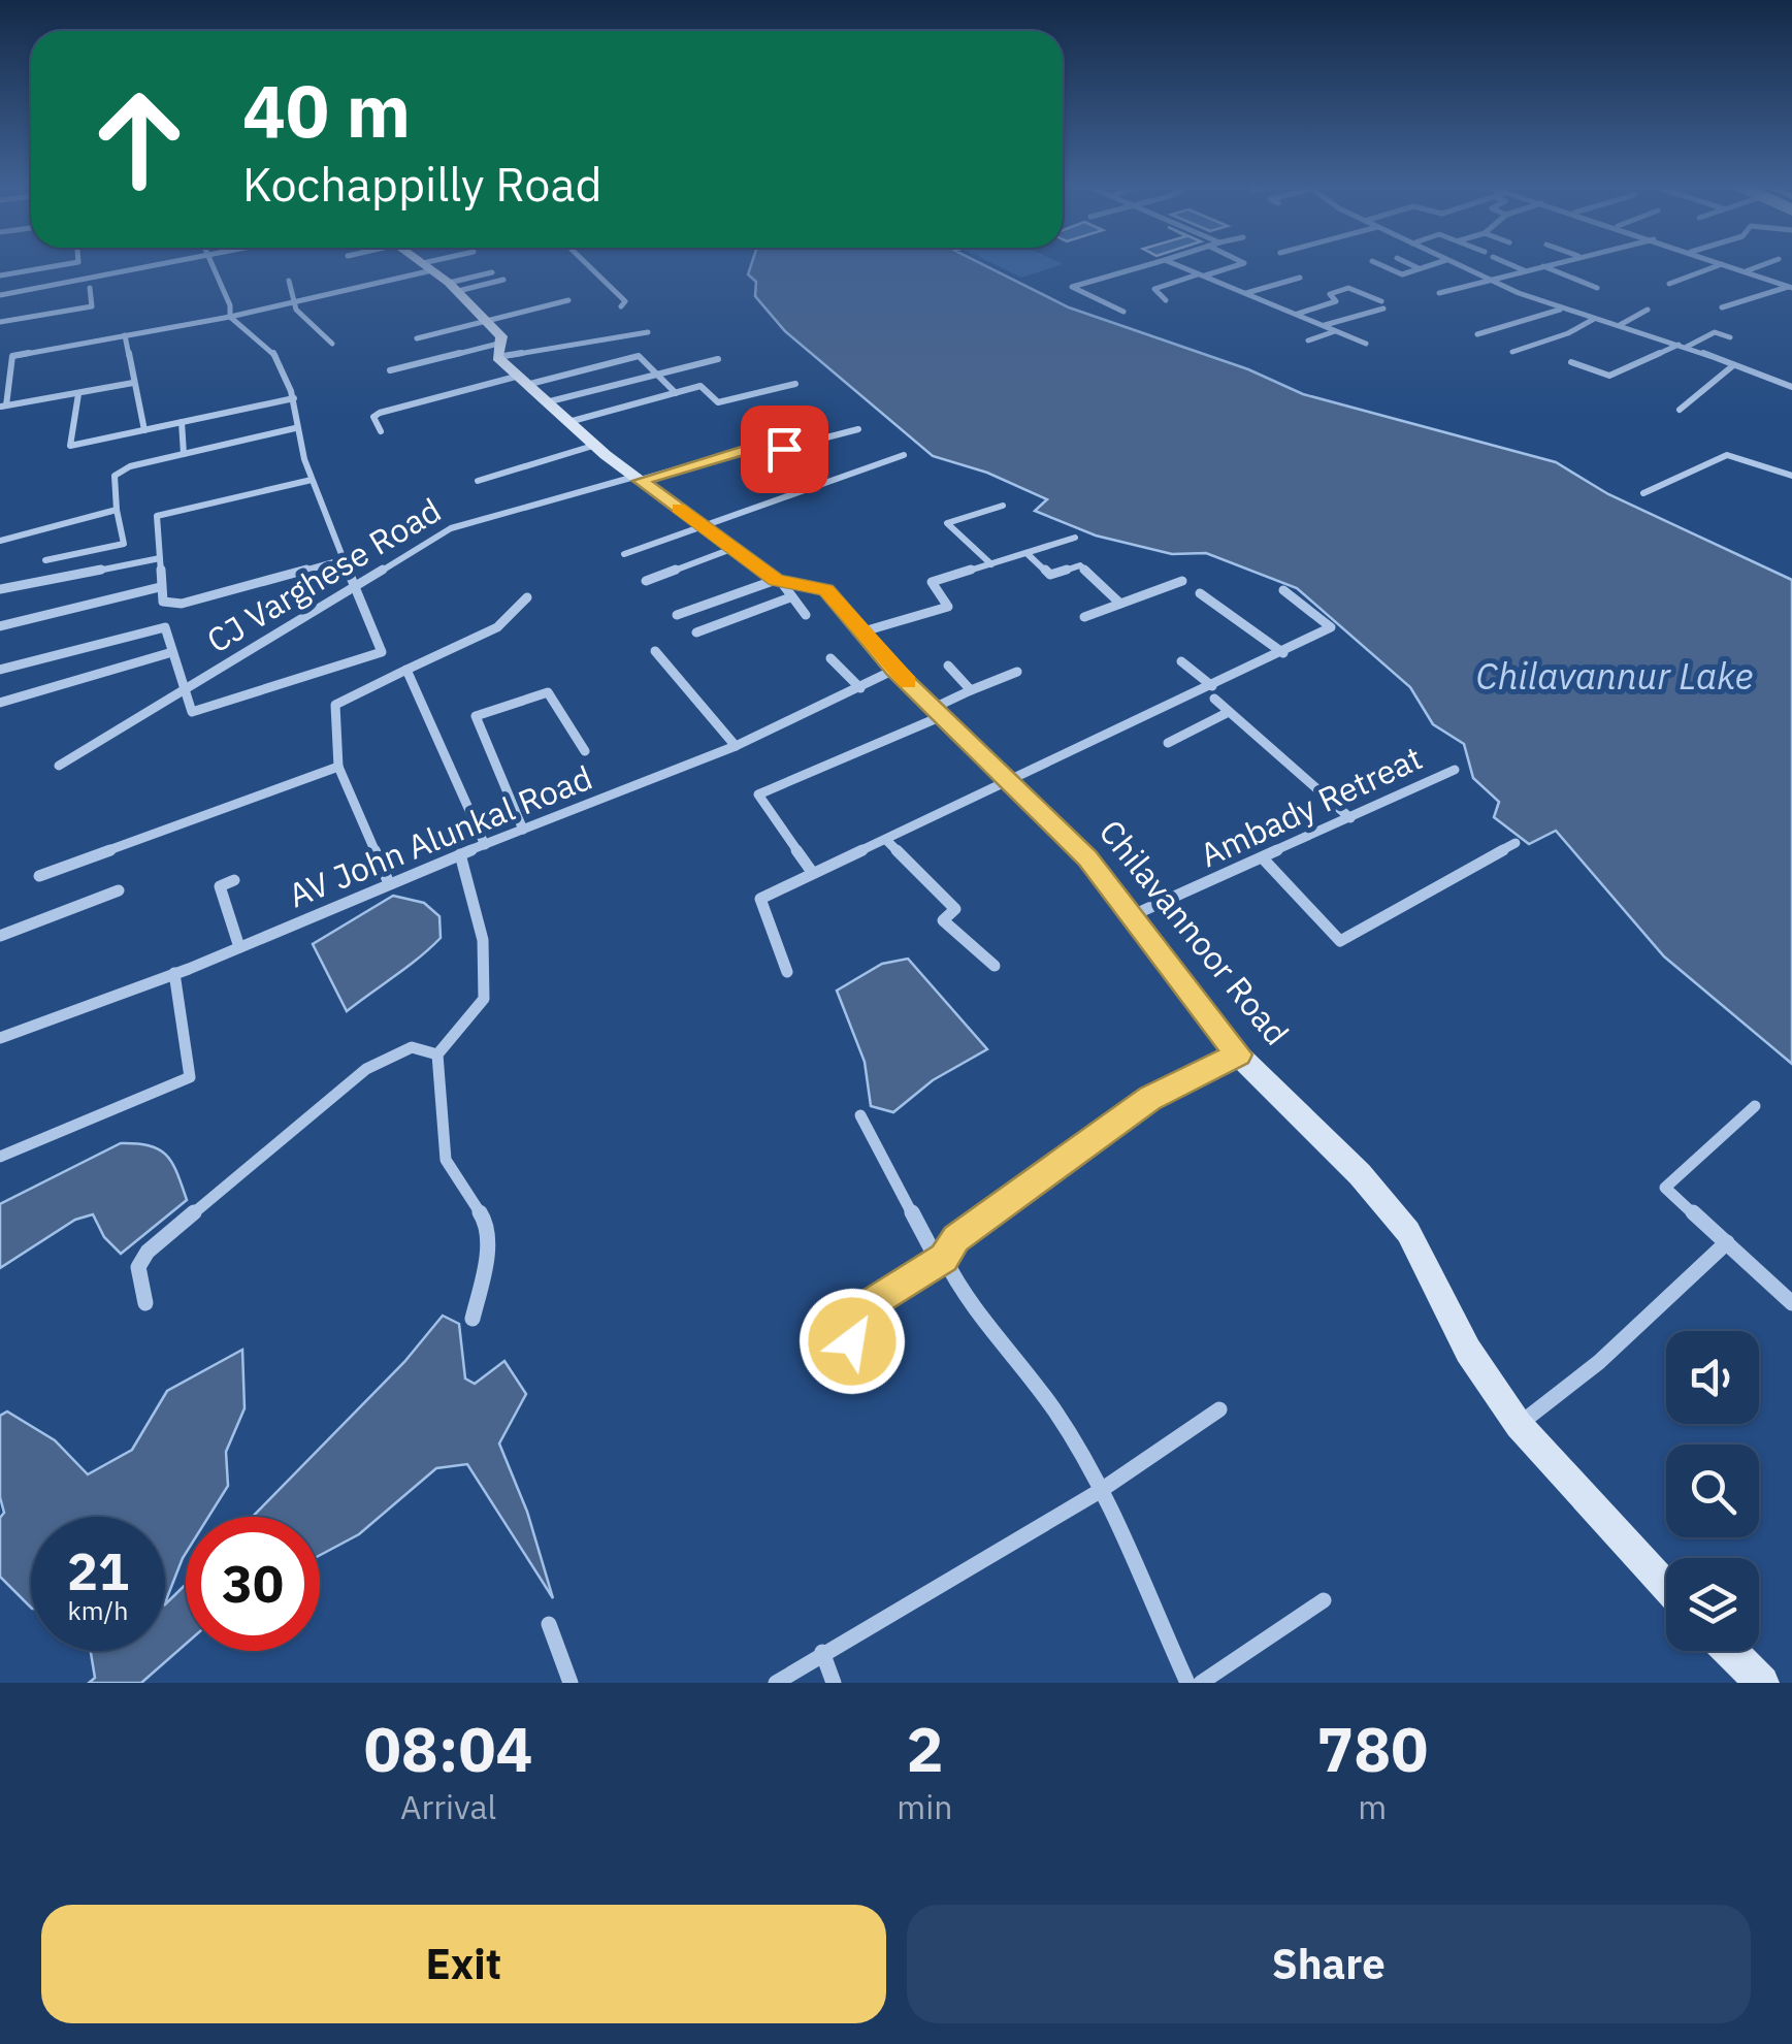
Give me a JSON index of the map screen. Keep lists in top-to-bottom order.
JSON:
{
  "streets": {
    "street": [
      "CJ Varghese Road",
      "Ambady Retreat",
      "AV John Alunkal Road",
      "Chilavannoor Road"
    ]
  },
  "crossings": [
    ["CJ Varghese Road", "Chilavannoor Road"],
    ["Ambady Retreat", "Chilavannoor Road"],
    ["AV John Alunkal Road", "Chilavannoor Road"]
  ],
  "water": ["Chilavannur Lake"],
  "page": {
    "turn": ["40 m", "Kochappilly Road"],
    "speed": "21 km/h",
    "limit": "30",
    "eta": [
      "08:04",
      "Arrival",
      "2",
      "min",
      "780",
      "m"
    ],
    "buttons": ["Exit", "Share"]
  }
}
